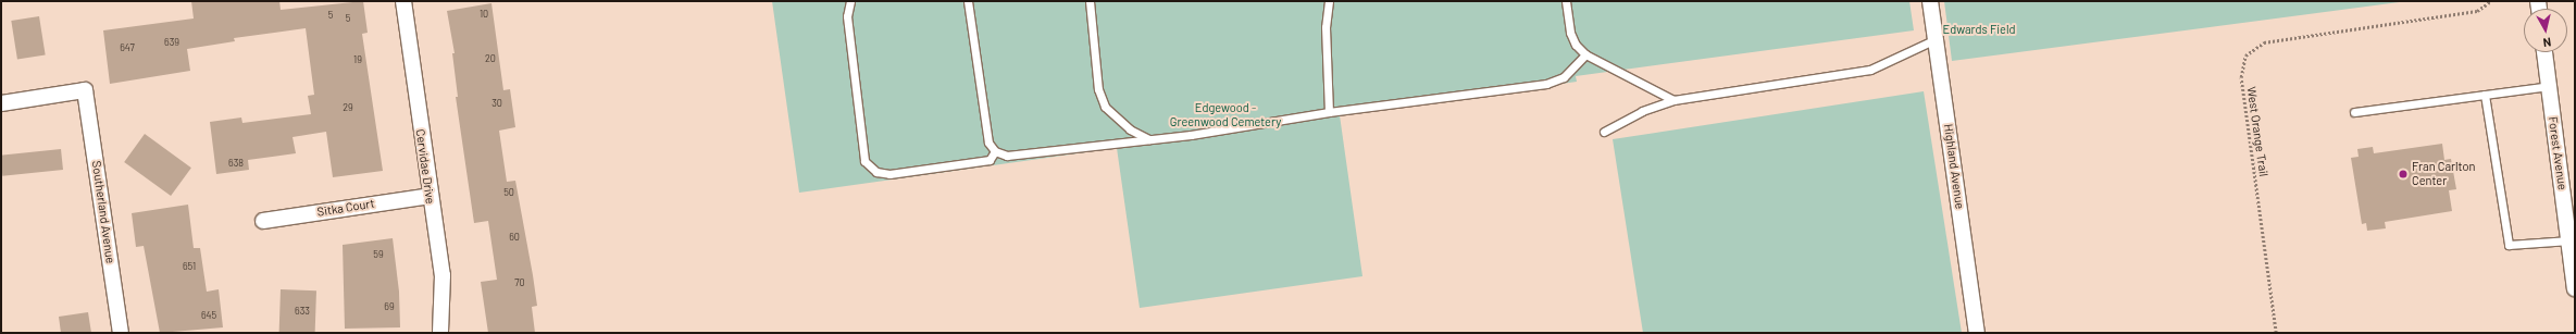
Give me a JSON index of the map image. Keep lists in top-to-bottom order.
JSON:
{
  "streets": {
    "street": [
      "Forest Avenue",
      "Cervidae Drive",
      "Highland Avenue",
      "Sitka Court",
      "Southerland Avenue"
    ],
    "path": ["West Orange Trail"]
  },
  "crossings": [
    ["Cervidae Drive", "Sitka Court"]
  ],
  "parks": ["Edwards Field", "Edgewood - Greenwood Cemetery"],
  "places": ["Fran Carlton Center"],
  "house_numbers": [
    "10",
    "5",
    "5",
    "639",
    "647",
    "20",
    "19",
    "30",
    "29",
    "638",
    "50",
    "60",
    "59",
    "651",
    "70",
    "69",
    "633",
    "645"
  ],
  "north": "bottom"
}
